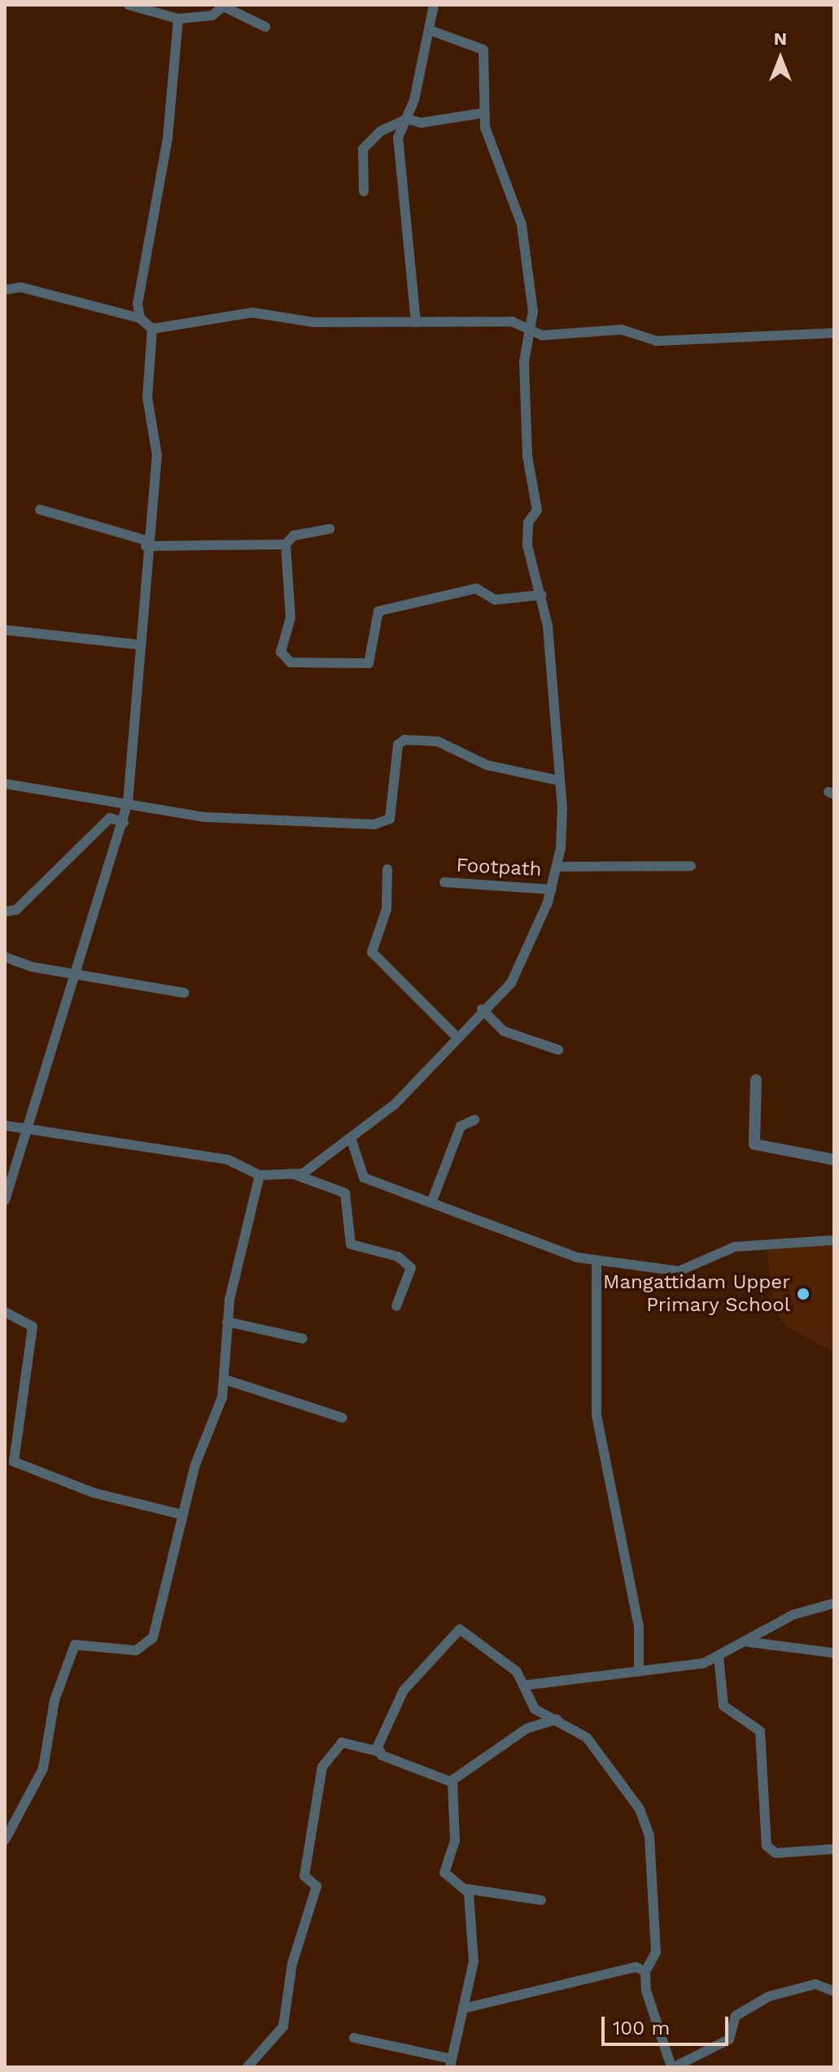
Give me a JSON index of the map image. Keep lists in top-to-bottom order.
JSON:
{
  "streets": {
    "street": ["Footpath"]
  },
  "places": ["Mangattidam Upper Primary School"],
  "scale_bar": "100 m",
  "north": "top"
}
